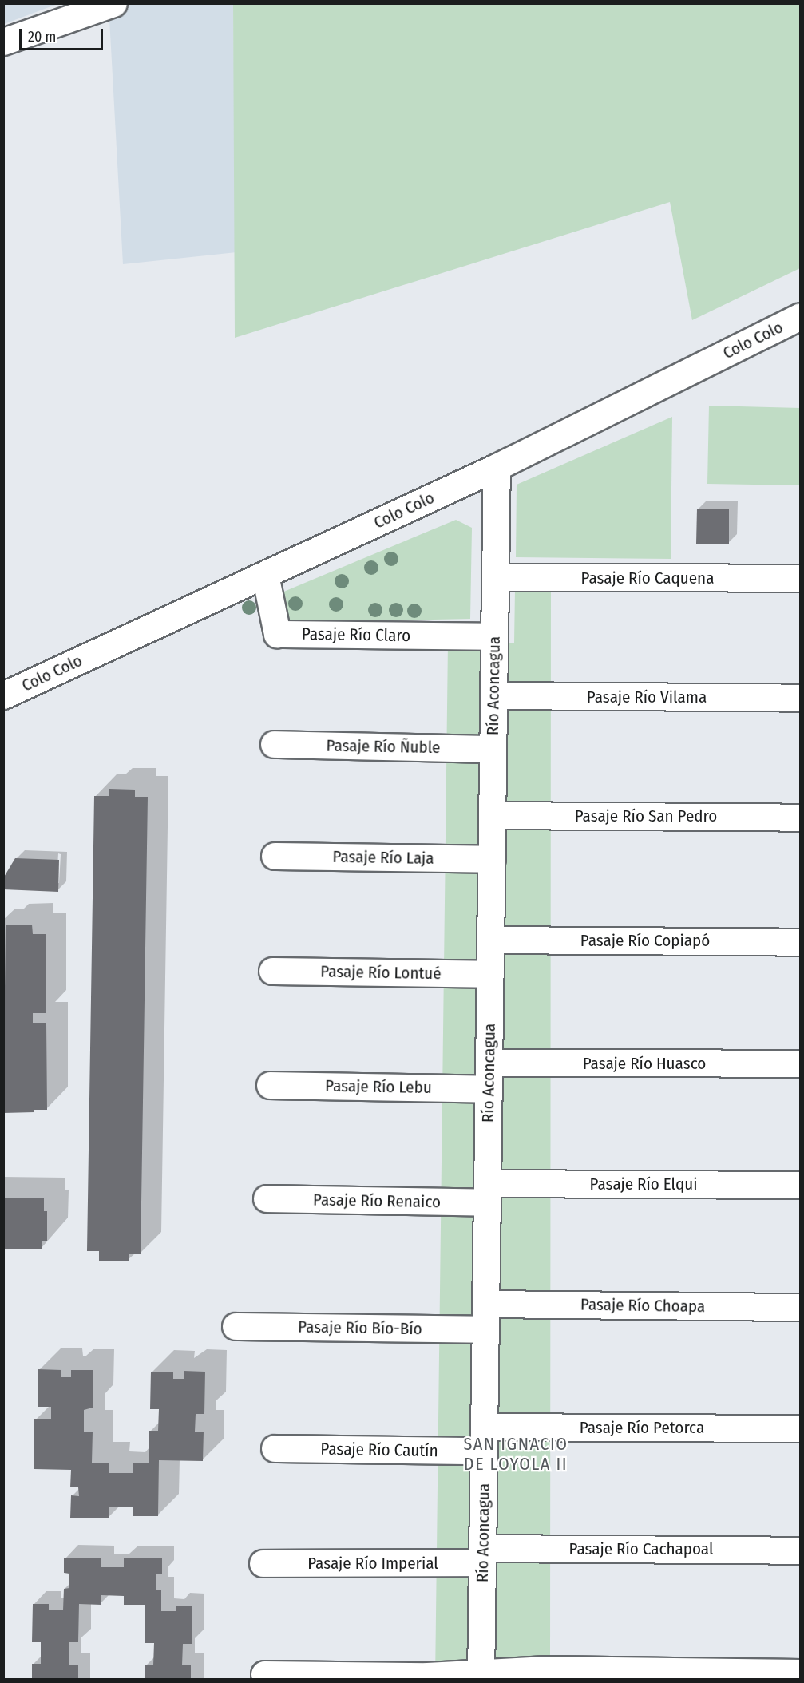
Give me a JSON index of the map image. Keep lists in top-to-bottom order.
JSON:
{
  "streets": {
    "street": [
      "Colo Colo",
      "Pasaje Río Caquena",
      "Pasaje Río Claro",
      "Río Aconcagua",
      "Pasaje Río Vilama",
      "Pasaje Río Ñuble",
      "Pasaje Río San Pedro",
      "Pasaje Río Laja",
      "Pasaje Río Copiapó",
      "Pasaje Río Lontué",
      "Pasaje Río Huasco",
      "Pasaje Río Lebu",
      "Pasaje Río Elqui",
      "Pasaje Río Renaico",
      "Pasaje Río Choapa",
      "Pasaje Río Bío-Bío",
      "Pasaje Río Petorca",
      "Pasaje Río Cautín",
      "Pasaje Río Cachapoal",
      "Pasaje Río Imperial"
    ]
  },
  "crossings": [
    ["Colo Colo", "Pasaje Río Claro"],
    ["Colo Colo", "Río Aconcagua"],
    ["Pasaje Río Caquena", "Río Aconcagua"],
    ["Pasaje Río Claro", "Río Aconcagua"],
    ["Río Aconcagua", "Pasaje Río Vilama"],
    ["Río Aconcagua", "Pasaje Río Ñuble"],
    ["Río Aconcagua", "Pasaje Río San Pedro"],
    ["Río Aconcagua", "Pasaje Río Laja"],
    ["Río Aconcagua", "Pasaje Río Copiapó"],
    ["Río Aconcagua", "Pasaje Río Lontué"],
    ["Río Aconcagua", "Pasaje Río Huasco"],
    ["Río Aconcagua", "Pasaje Río Lebu"],
    ["Río Aconcagua", "Pasaje Río Elqui"],
    ["Río Aconcagua", "Pasaje Río Renaico"],
    ["Río Aconcagua", "Pasaje Río Choapa"],
    ["Río Aconcagua", "Pasaje Río Bío-Bío"],
    ["Río Aconcagua", "Pasaje Río Petorca"],
    ["Río Aconcagua", "Pasaje Río Cautín"],
    ["Río Aconcagua", "Pasaje Río Cachapoal"],
    ["Río Aconcagua", "Pasaje Río Imperial"],
    ["Pasaje Río Elqui", "Pasaje Río Renaico"],
    ["Pasaje Río Petorca", "Pasaje Río Cautín"],
    ["Pasaje Río Cachapoal", "Pasaje Río Imperial"]
  ],
  "districts": ["SAN IGNACIO DE LOYOLA II"],
  "scale_bar": "20 m"
}
